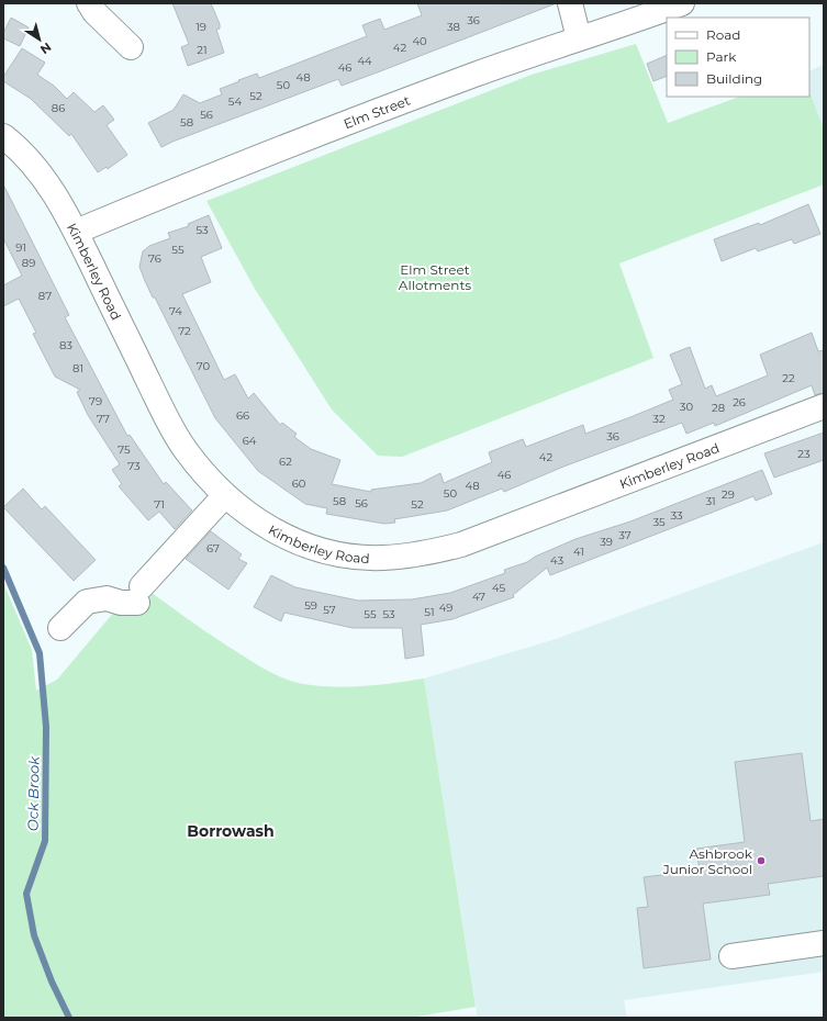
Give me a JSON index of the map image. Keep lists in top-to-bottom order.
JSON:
{
  "streets": {
    "street": ["Elm Street", "Kimberley Road"]
  },
  "crossings": [
    ["Elm Street", "Kimberley Road"]
  ],
  "districts": ["Borrowash"],
  "water": ["Ock Brook"],
  "parks": ["Elm Street Allotments"],
  "places": ["Ashbrook Junior School"],
  "house_numbers": [
    "36",
    "19",
    "38",
    "40",
    "42",
    "21",
    "44",
    "46",
    "48",
    "50",
    "52",
    "54",
    "86",
    "56",
    "58",
    "53",
    "91",
    "55",
    "76",
    "89",
    "87",
    "74",
    "72",
    "83",
    "70",
    "81",
    "22",
    "79",
    "26",
    "30",
    "28",
    "66",
    "77",
    "32",
    "36",
    "64",
    "75",
    "23",
    "42",
    "62",
    "73",
    "46",
    "60",
    "48",
    "50",
    "29",
    "58",
    "31",
    "56",
    "71",
    "52",
    "33",
    "35",
    "37",
    "39",
    "67",
    "41",
    "43",
    "45",
    "47",
    "59",
    "49",
    "57",
    "51",
    "55",
    "53"
  ],
  "legend": ["Road", "Park", "Building"],
  "north": "bottom right"
}
